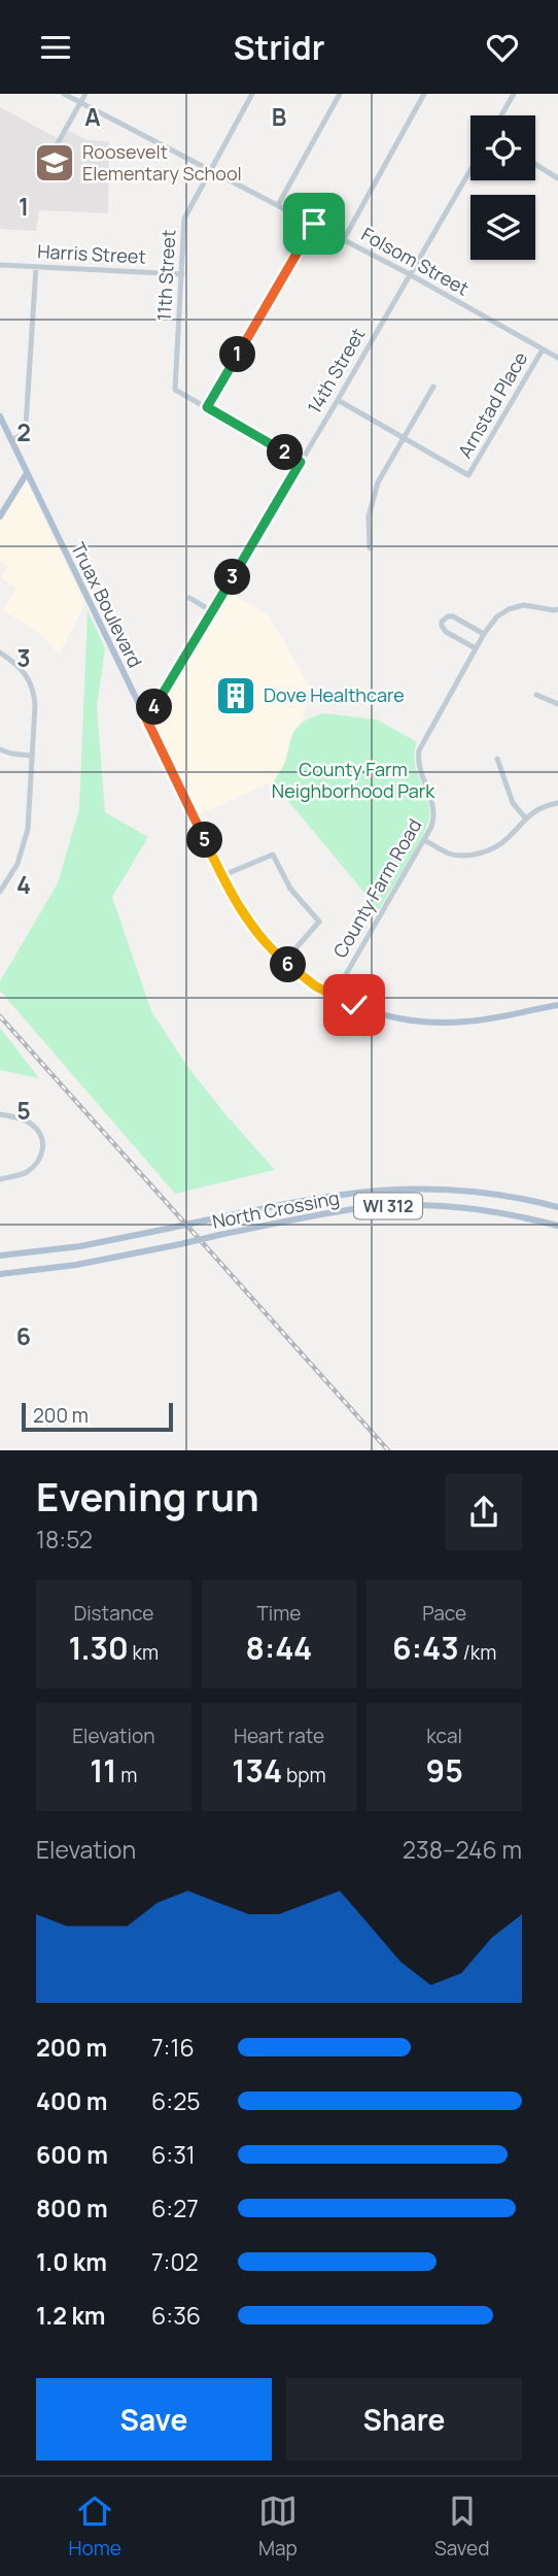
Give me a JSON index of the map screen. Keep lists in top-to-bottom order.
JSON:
{
  "streets": {
    "main road": ["Truax Boulevard", "WI 312", "North Crossing"],
    "street": [
      "Harris Street",
      "Folsom Street",
      "11th Street",
      "14th Street",
      "Arnstad Place",
      "County Farm Road"
    ]
  },
  "crossings": [
    ["Harris Street", "11th Street"],
    ["Folsom Street", "11th Street"],
    ["Folsom Street", "14th Street"],
    ["Folsom Street", "Arnstad Place"],
    ["14th Street", "Truax Boulevard"],
    ["Truax Boulevard", "County Farm Road"]
  ],
  "parks": ["County Farm Neighborhood Park"],
  "places": {
    "school or university": ["Roosevelt Elementary School"],
    "building": ["Dove Healthcare"]
  },
  "scale_bar": "200 m",
  "page": {
    "header": "Stridr",
    "pins": [
      "1",
      "2",
      "3",
      "4",
      "5",
      "6"
    ],
    "scale": "200 m",
    "heading": ["Evening run", "18:52"],
    "stats": [
      ["Distance", "1.30 km"],
      ["Time", "8:44"],
      ["Pace", "6:43 /km"],
      ["Elevation", "11 m"],
      ["Heart rate", "134 bpm"],
      ["kcal", "95"]
    ],
    "chart": ["Elevation", "238–246 m"],
    "list": [
      {
        "name": "200 m",
        "note": "7:16"
      },
      {
        "name": "400 m",
        "note": "6:25"
      },
      {
        "name": "600 m",
        "note": "6:31"
      },
      {
        "name": "800 m",
        "note": "6:27"
      },
      {
        "name": "1.0 km",
        "note": "7:02"
      },
      {
        "name": "1.2 km",
        "note": "6:36"
      }
    ],
    "buttons": ["Save", "Share"],
    "tabs": ["Home", "Map", "Saved"]
  },
  "grid": {
    "columns": ["A", "B"],
    "rows": [
      "1",
      "2",
      "3",
      "4",
      "5",
      "6"
    ]
  }
}
